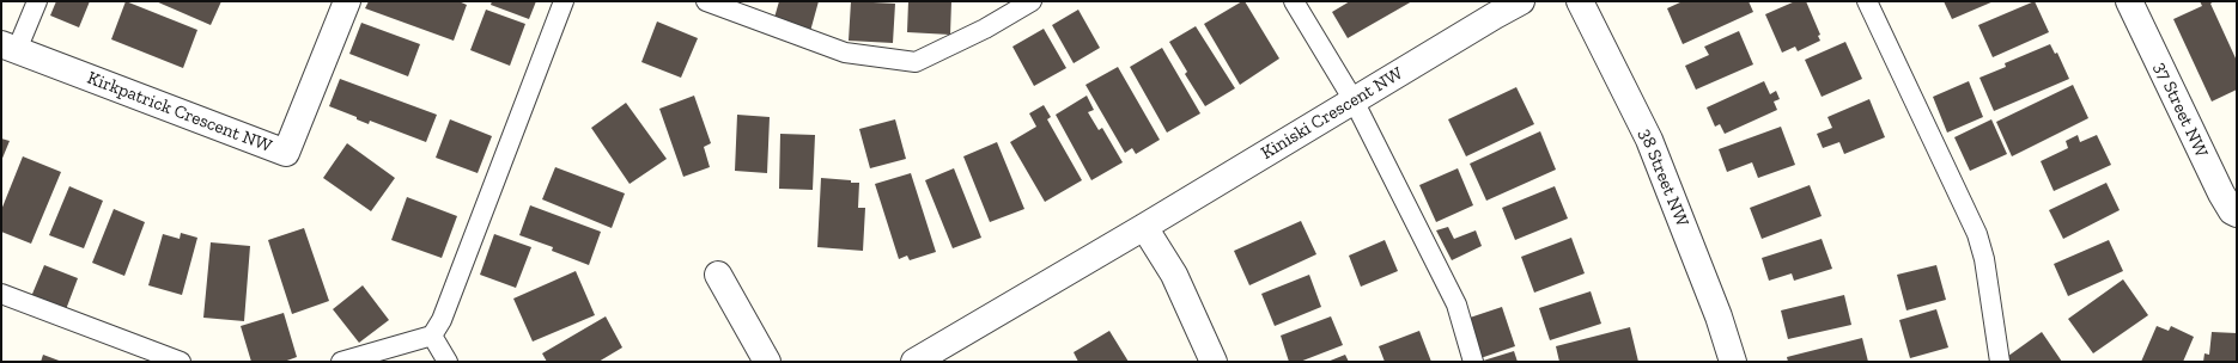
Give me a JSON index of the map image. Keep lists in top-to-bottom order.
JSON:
{
  "streets": {
    "street": [
      "37 Street NW",
      "Kirkpatrick Crescent NW",
      "Kiniski Crescent NW",
      "38 Street NW"
    ]
  }
}
